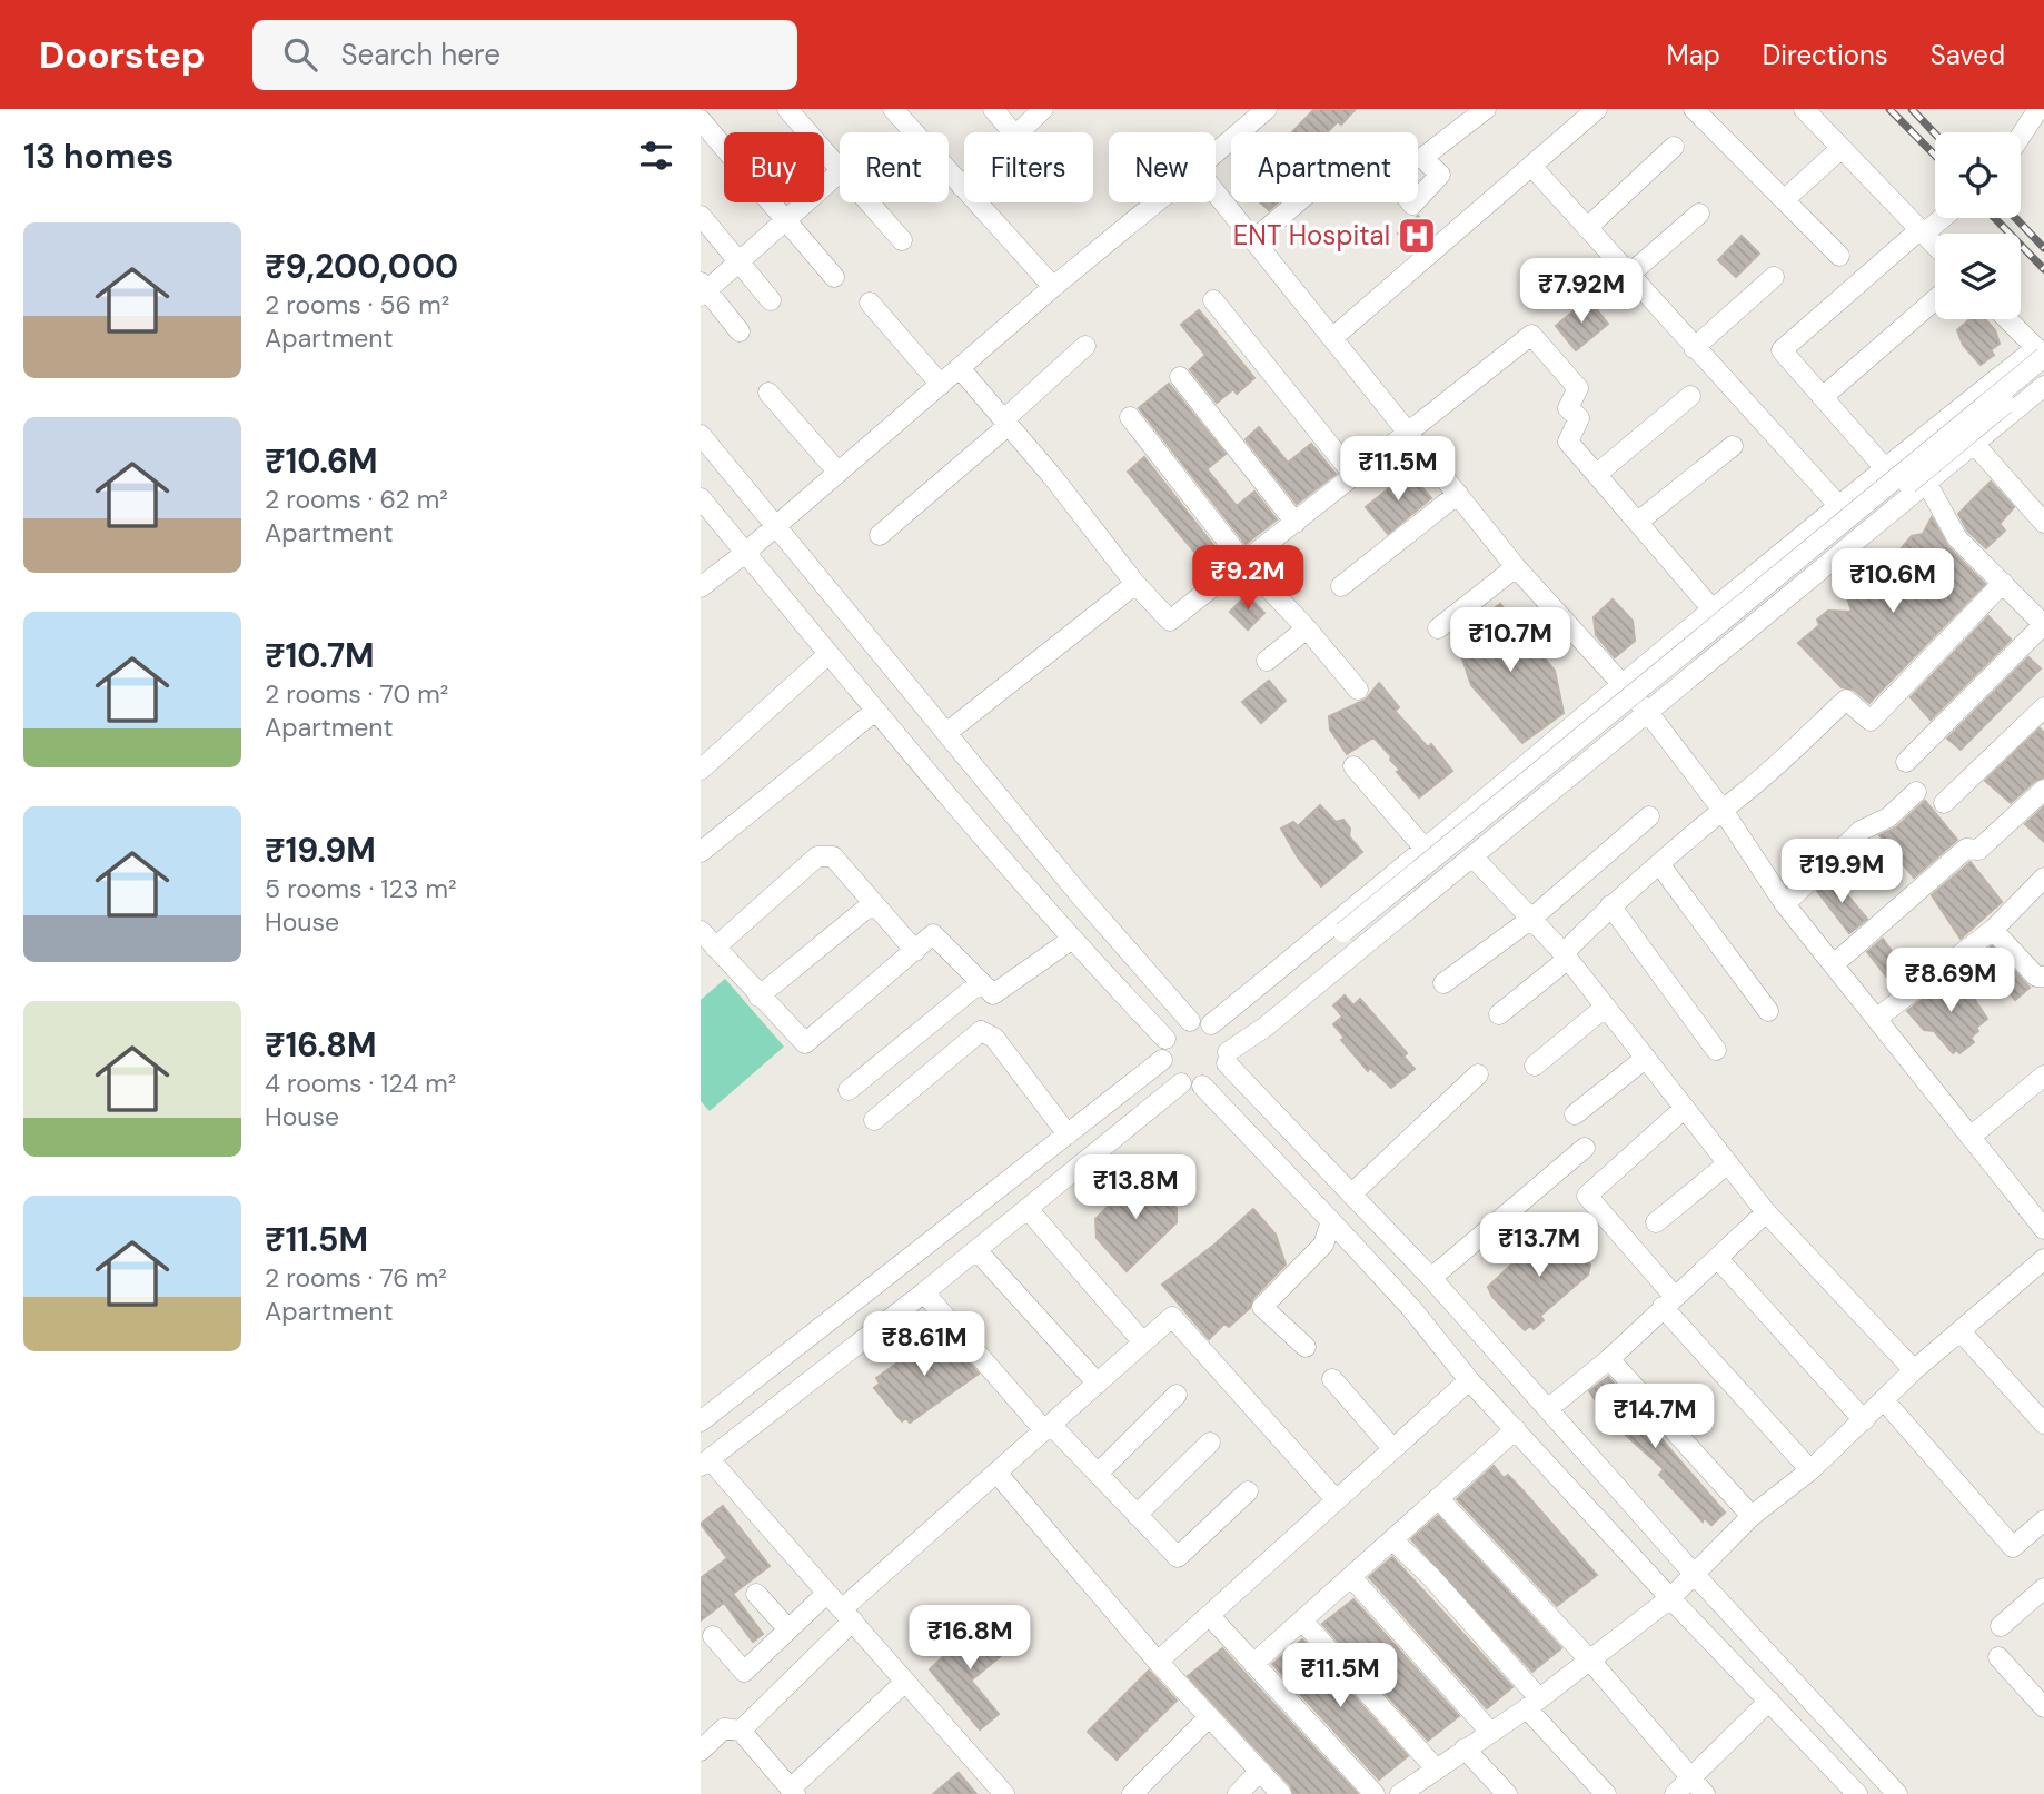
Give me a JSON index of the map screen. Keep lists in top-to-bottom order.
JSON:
{
  "places": {
    "hospital": ["ENT Hospital"]
  },
  "page": {
    "header": "Doorstep",
    "search": "Search here",
    "nav": ["Map", "Directions", "Saved"],
    "heading": "13 homes",
    "chip": [
      "Buy",
      "Rent",
      "Filters",
      "New",
      "Apartment"
    ],
    "list": [
      {
        "name": "₹9,200,000",
        "note": "2 rooms · 56 m² · Apartment"
      },
      {
        "name": "₹10.6M",
        "note": "2 rooms · 62 m² · Apartment"
      },
      {
        "name": "₹10.7M",
        "note": "2 rooms · 70 m² · Apartment"
      },
      {
        "name": "₹19.9M",
        "note": "5 rooms · 123 m² · House"
      },
      {
        "name": "₹16.8M",
        "note": "4 rooms · 124 m² · House"
      },
      {
        "name": "₹11.5M",
        "note": "2 rooms · 76 m² · Apartment"
      }
    ],
    "price": [
      "₹7.92M",
      "₹11.5M",
      "₹9.2M",
      "₹10.6M",
      "₹10.7M",
      "₹19.9M",
      "₹8.69M",
      "₹13.8M",
      "₹13.7M",
      "₹8.61M",
      "₹14.7M",
      "₹16.8M",
      "₹11.5M"
    ]
  }
}
